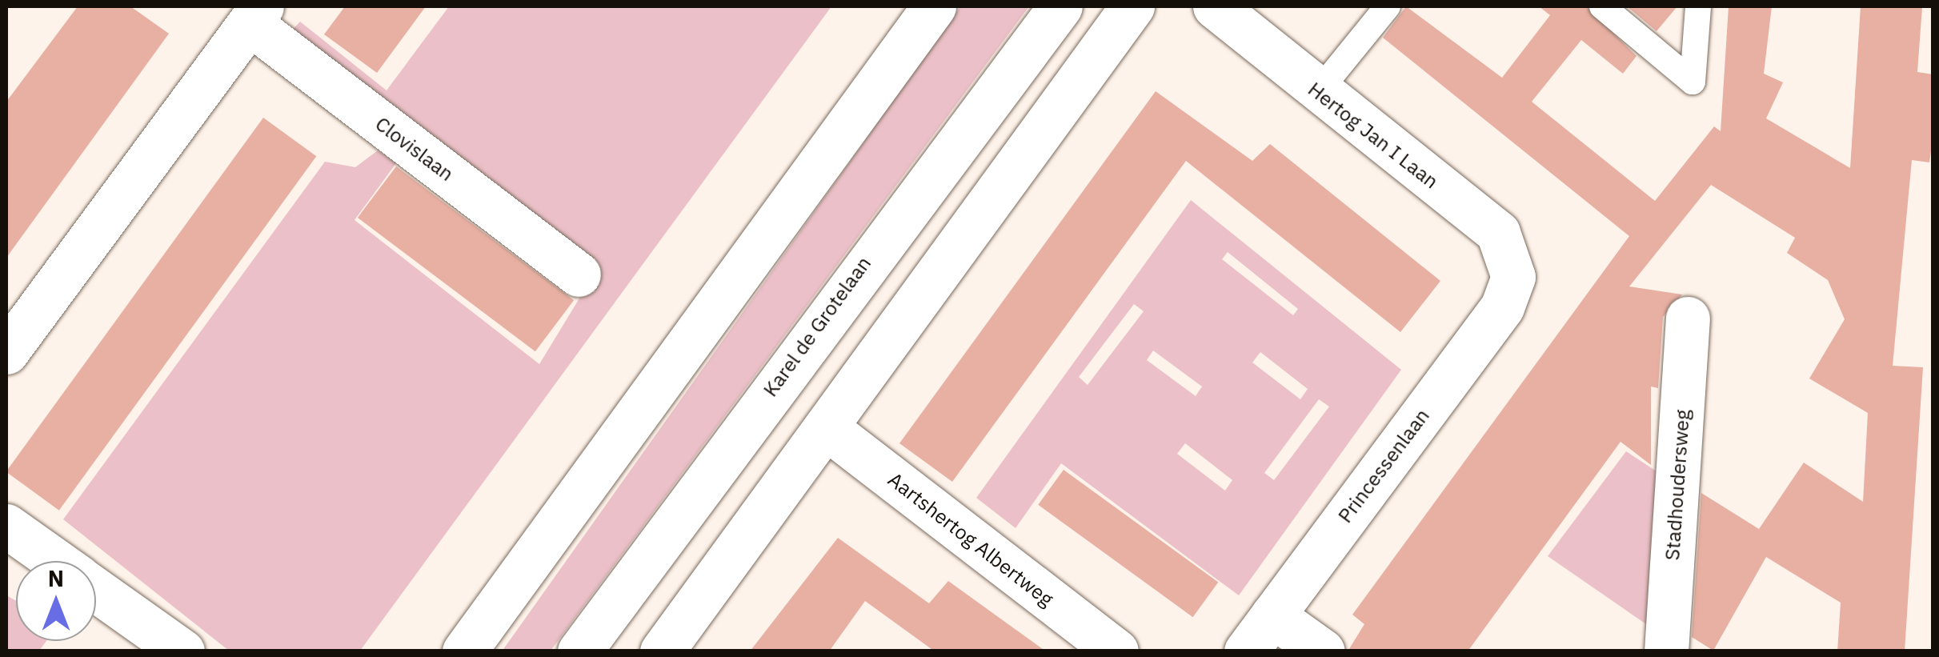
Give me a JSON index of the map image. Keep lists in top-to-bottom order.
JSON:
{
  "streets": {
    "street": [
      "Hertog Jan I Laan",
      "Clovislaan",
      "Karel de Grotelaan",
      "Princessenlaan",
      "Stadhoudersweg",
      "Aartshertog Albertweg"
    ]
  },
  "crossings": [
    ["Hertog Jan I Laan", "Princessenlaan"]
  ],
  "north": "top"
}
